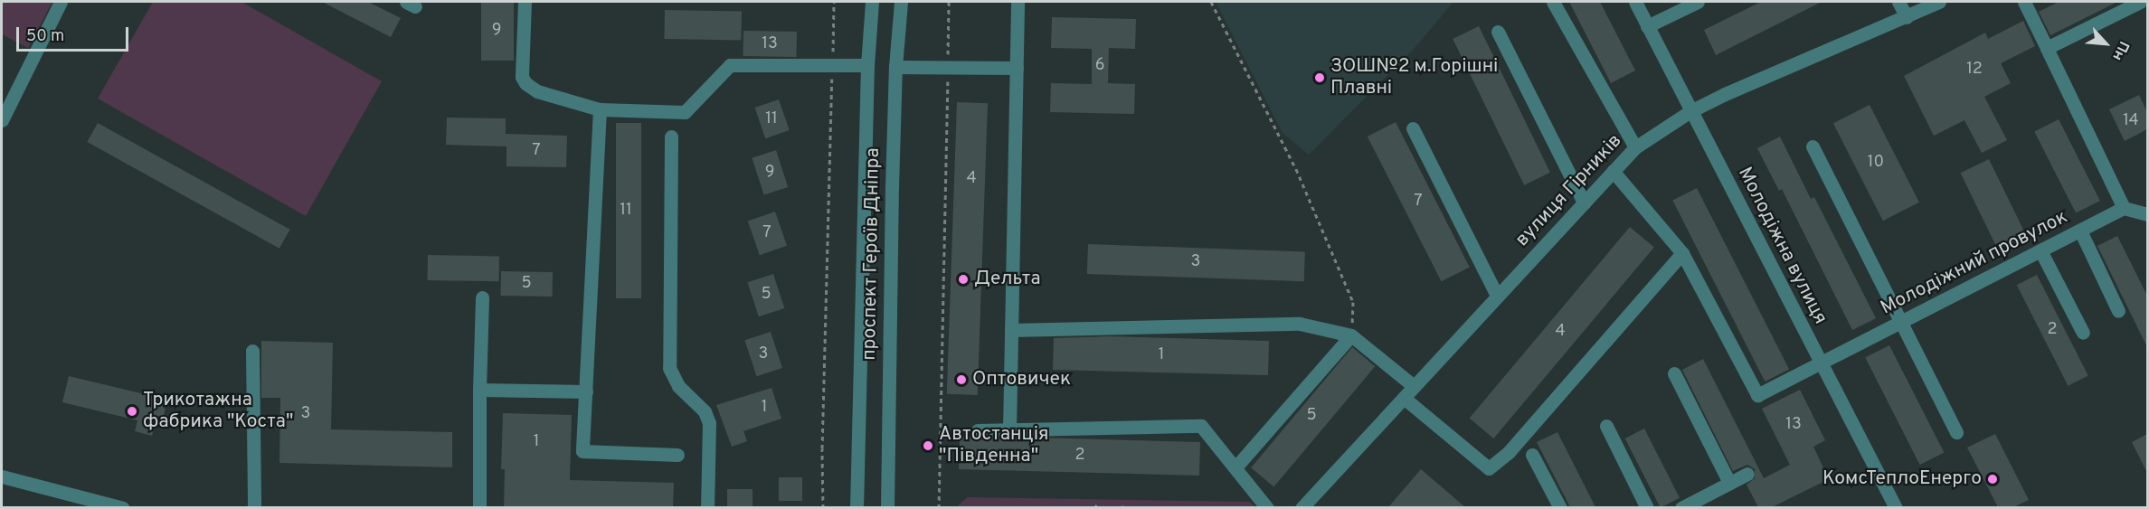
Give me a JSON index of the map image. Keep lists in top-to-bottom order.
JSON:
{
  "streets": {
    "street": [
      "вулиця Гірників",
      "Молодіжна вулиця",
      "проспект Героїв Дніпра",
      "Молодіжний провулок"
    ]
  },
  "crossings": [
    ["вулиця Гірників", "Молодіжна вулиця"],
    ["Молодіжна вулиця", "Молодіжний провулок"]
  ],
  "places": [
    "ЗОШ№2 м.Горішні Плавні",
    "Дельта",
    "Оптовичек",
    "Трикотажна фабрика \"Коста\"",
    "Автостанція \"Південна\"",
    "КомсТеплоЕнерго"
  ],
  "house_numbers": [
    "9",
    "13",
    "6",
    "12",
    "11",
    "14",
    "7",
    "10",
    "9",
    "4",
    "7",
    "11",
    "7",
    "3",
    "5",
    "5",
    "2",
    "4",
    "3",
    "1",
    "1",
    "3",
    "5",
    "13",
    "1",
    "2"
  ],
  "scale_bar": "50 m",
  "north": "bottom right"
}
